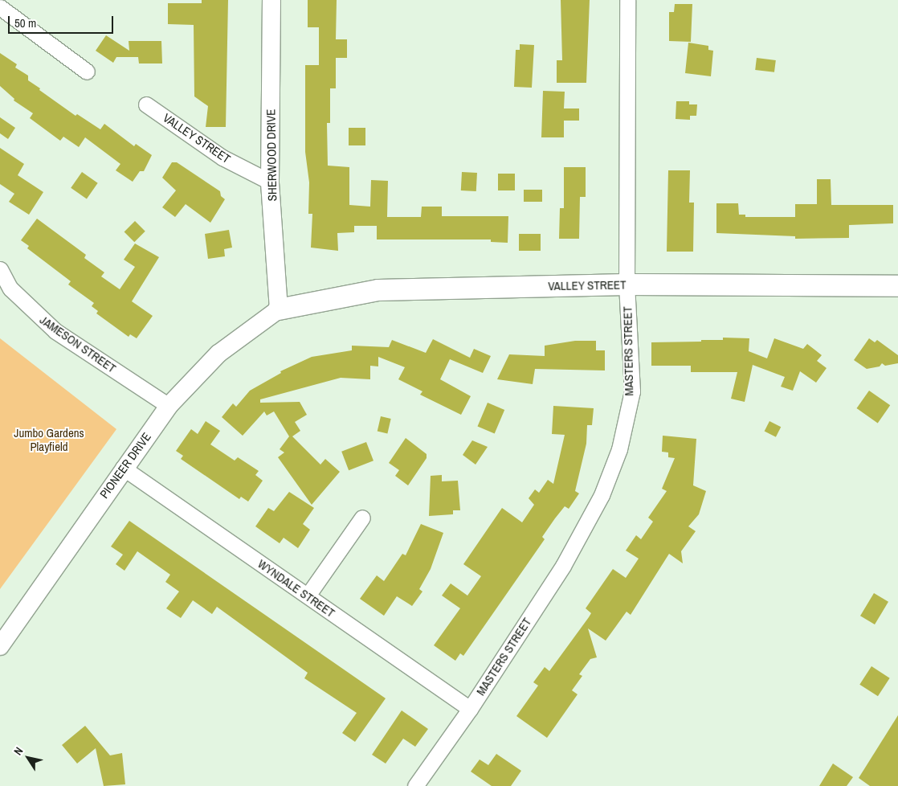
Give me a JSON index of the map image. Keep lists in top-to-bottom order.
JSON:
{
  "streets": {
    "main road": ["VALLEY STREET"],
    "street": [
      "SHERWOOD DRIVE",
      "JAMESON STREET",
      "MASTERS STREET",
      "PIONEER DRIVE",
      "WYNDALE STREET"
    ]
  },
  "crossings": [
    ["VALLEY STREET", "SHERWOOD DRIVE"],
    ["VALLEY STREET", "MASTERS STREET"],
    ["VALLEY STREET", "PIONEER DRIVE"],
    ["SHERWOOD DRIVE", "PIONEER DRIVE"],
    ["JAMESON STREET", "PIONEER DRIVE"],
    ["MASTERS STREET", "WYNDALE STREET"],
    ["PIONEER DRIVE", "WYNDALE STREET"]
  ],
  "parks": ["Jumbo Gardens Playfield"],
  "scale_bar": "50 m",
  "north": "top left"
}
